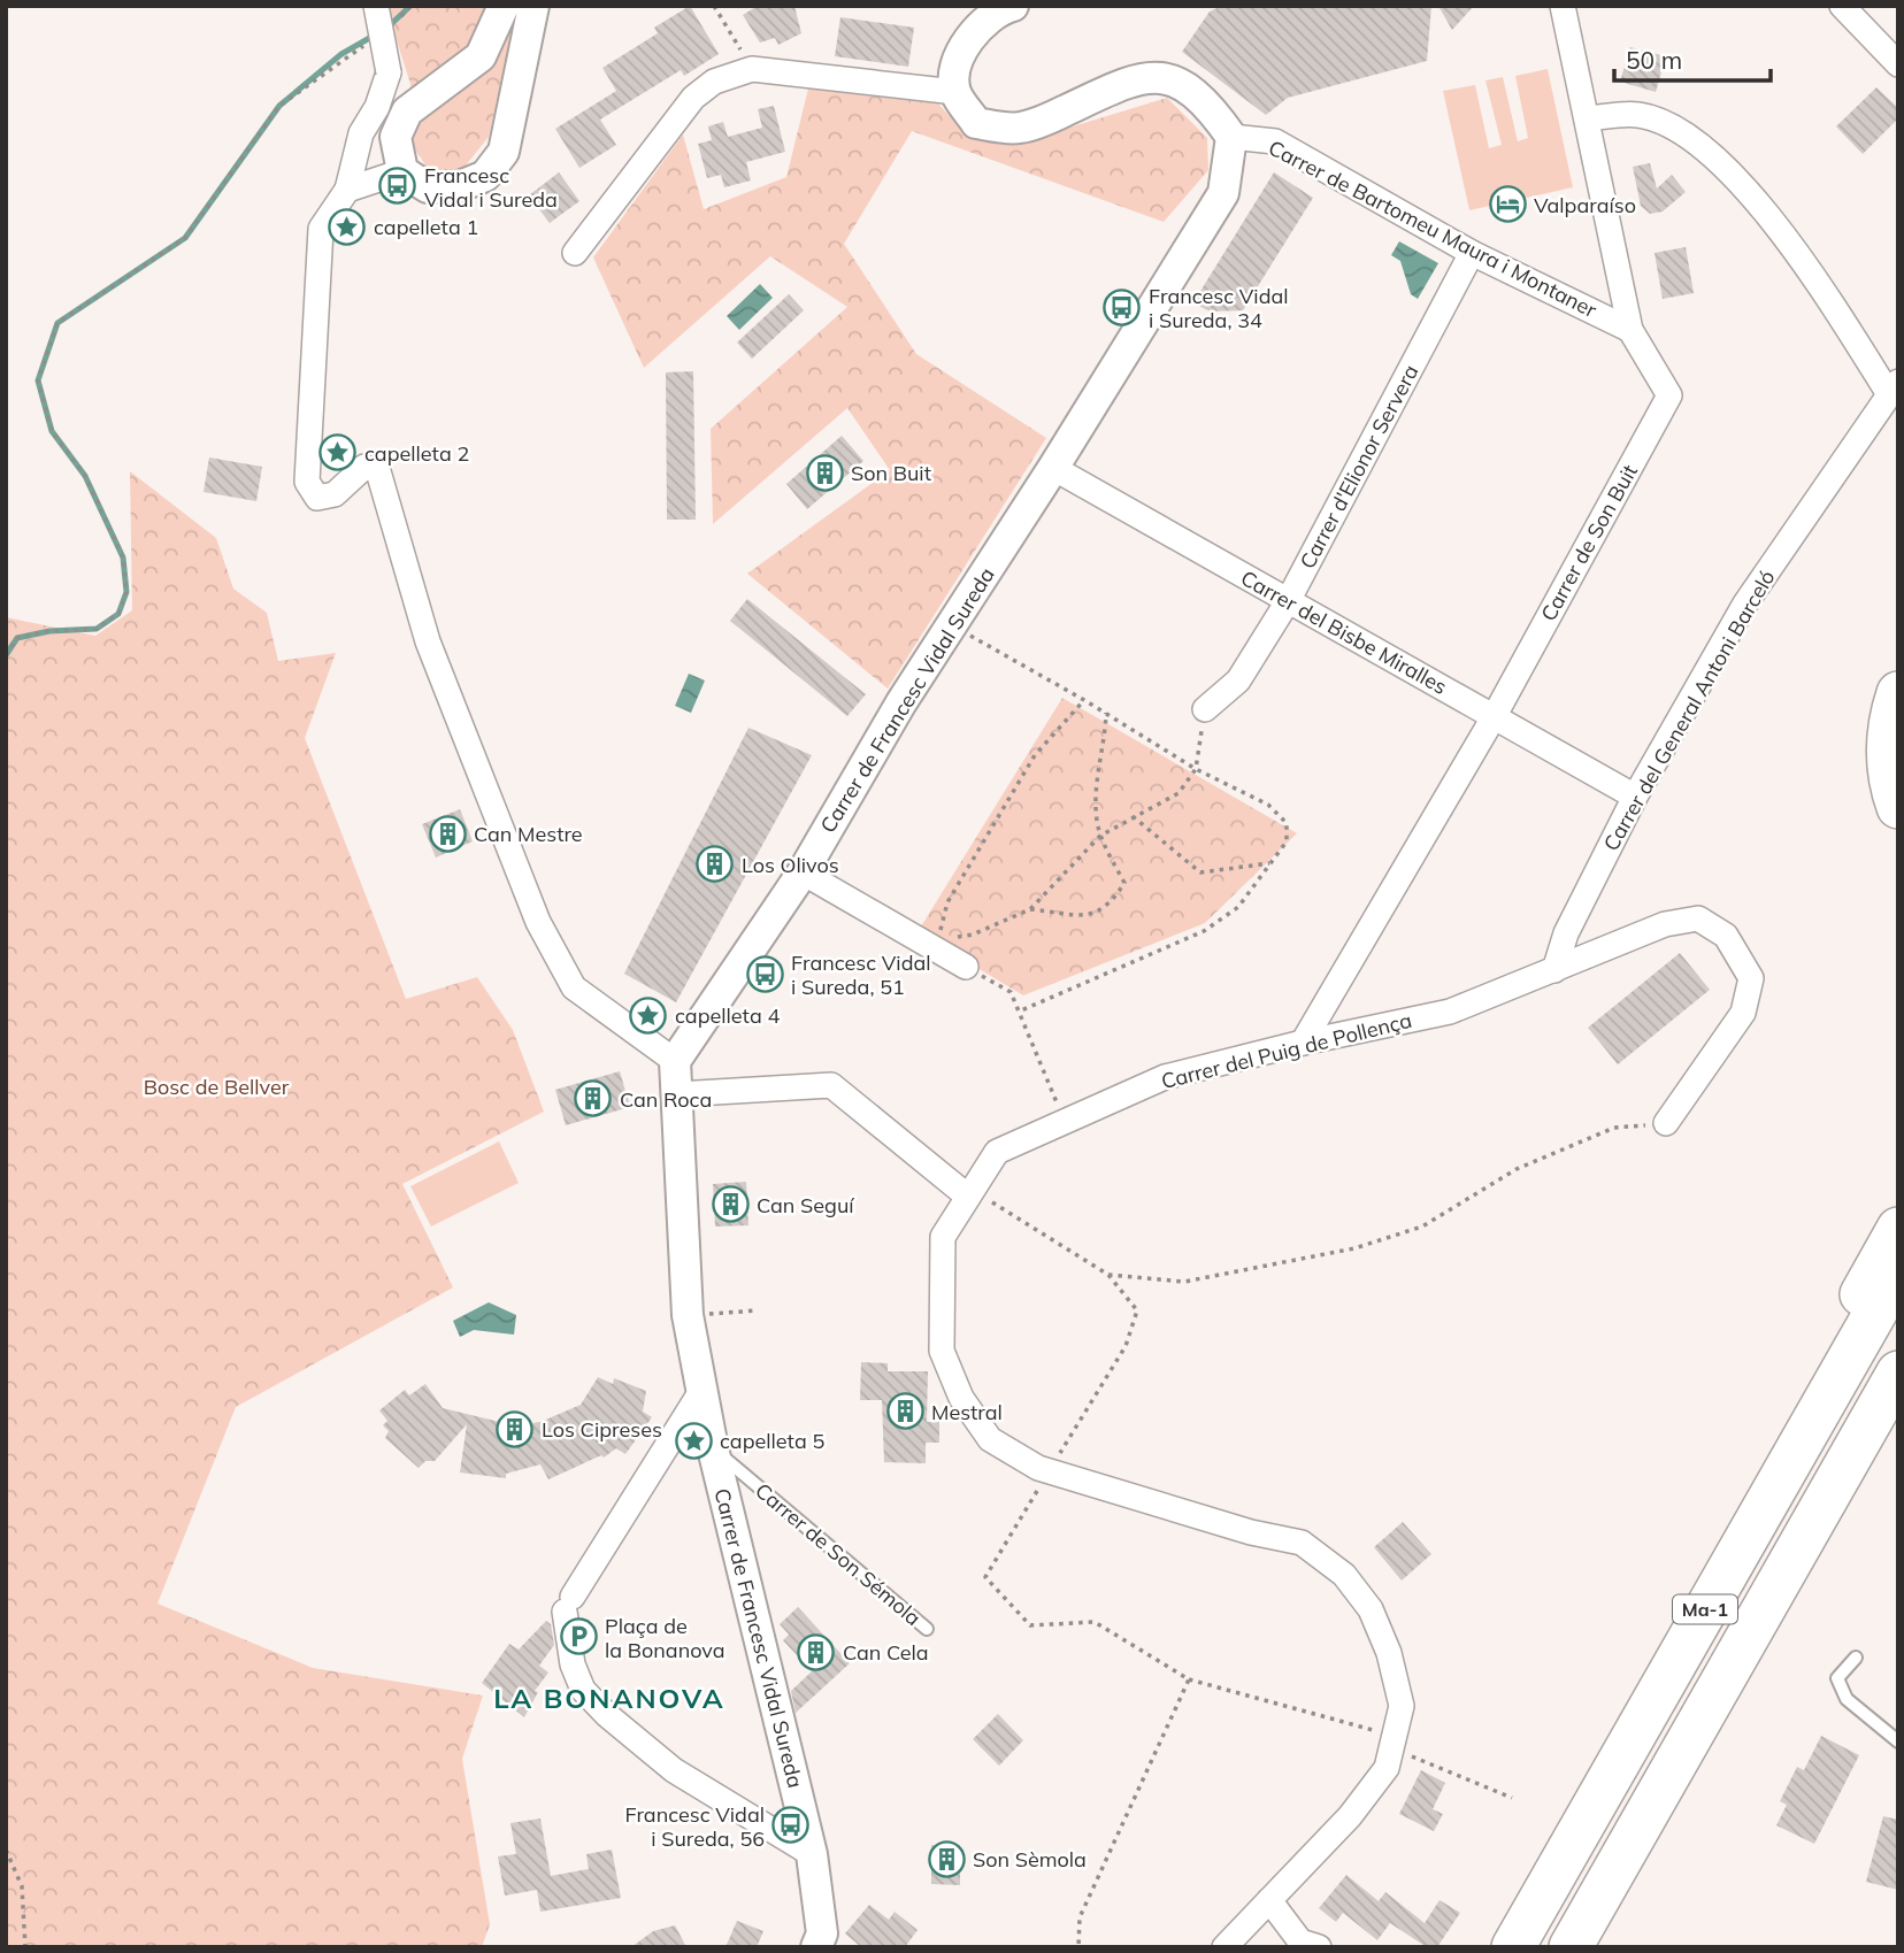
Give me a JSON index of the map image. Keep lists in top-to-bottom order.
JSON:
{
  "streets": {
    "highway": ["Ma-1"],
    "street": [
      "Carrer de Bartomeu Maura i Montaner",
      "Carrer d'Elionor Servera",
      "Carrer de Son Buit",
      "Carrer del Bisbe Miralles",
      "Carrer de Francesc Vidal Sureda",
      "Carrer del General Antoni Barceló",
      "Carrer del Puig de Pollença"
    ],
    "lane": ["Carrer de Son Sémola"]
  },
  "crossings": [
    ["Carrer de Bartomeu Maura i Montaner", "Carrer d'Elionor Servera"],
    ["Carrer de Bartomeu Maura i Montaner", "Carrer de Son Buit"],
    ["Carrer de Bartomeu Maura i Montaner", "Carrer de Francesc Vidal Sureda"],
    ["Carrer d'Elionor Servera", "Carrer del Bisbe Miralles"],
    ["Carrer de Son Buit", "Carrer del Bisbe Miralles"],
    ["Carrer de Son Buit", "Carrer del Puig de Pollença"],
    ["Carrer del Bisbe Miralles", "Carrer de Francesc Vidal Sureda"],
    ["Carrer del Bisbe Miralles", "Carrer del General Antoni Barceló"],
    ["Carrer de Francesc Vidal Sureda", "Carrer de Son Sémola"],
    ["Carrer del General Antoni Barceló", "Carrer del Puig de Pollença"]
  ],
  "districts": ["LA BONANOVA"],
  "parks": ["Bosc de Bellver"],
  "places": {
    "bus stop": [
      "Francesc Vidal i Sureda",
      "Francesc Vidal i Sureda, 34",
      "Francesc Vidal i Sureda, 51",
      "Francesc Vidal i Sureda, 56"
    ],
    "hotel": ["Valparaíso"],
    "place": [
      "capelleta 1",
      "capelleta 2",
      "capelleta 4",
      "capelleta 5"
    ],
    "building": [
      "Son Buit",
      "Can Mestre",
      "Los Olivos",
      "Can Roca",
      "Can Seguí",
      "Mestral",
      "Los Cipreses",
      "Can Cela",
      "Son Sèmola"
    ],
    "parking": ["Plaça de la Bonanova"]
  },
  "scale_bar": "50 m"
}
